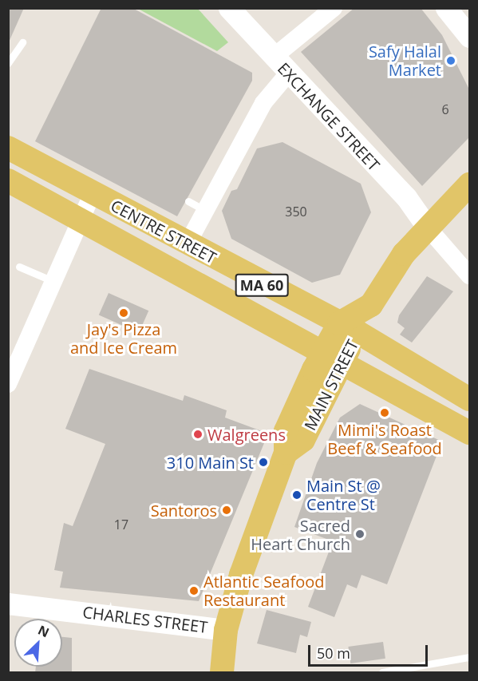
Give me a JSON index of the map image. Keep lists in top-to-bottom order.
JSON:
{
  "streets": {
    "main road": [
      "EXCHANGE STREET",
      "CENTRE STREET",
      "MA 60",
      "MAIN STREET",
      "CHARLES STREET"
    ]
  },
  "crossings": [
    ["EXCHANGE STREET", "MAIN STREET"],
    ["CENTRE STREET", "MAIN STREET"],
    ["MAIN STREET", "CHARLES STREET"]
  ],
  "places": [
    "Safy Halal Market",
    "Jay's Pizza and Ice Cream",
    "Mimi's Roast Beef & Seafood",
    "Walgreens",
    "310 Main St",
    "Main St @ Centre St",
    "Santoros",
    "Sacred Heart Church",
    "Atlantic Seafood Restaurant"
  ],
  "house_numbers": ["6", "350", "17"],
  "scale_bar": "50 m",
  "north": "top right"
}
